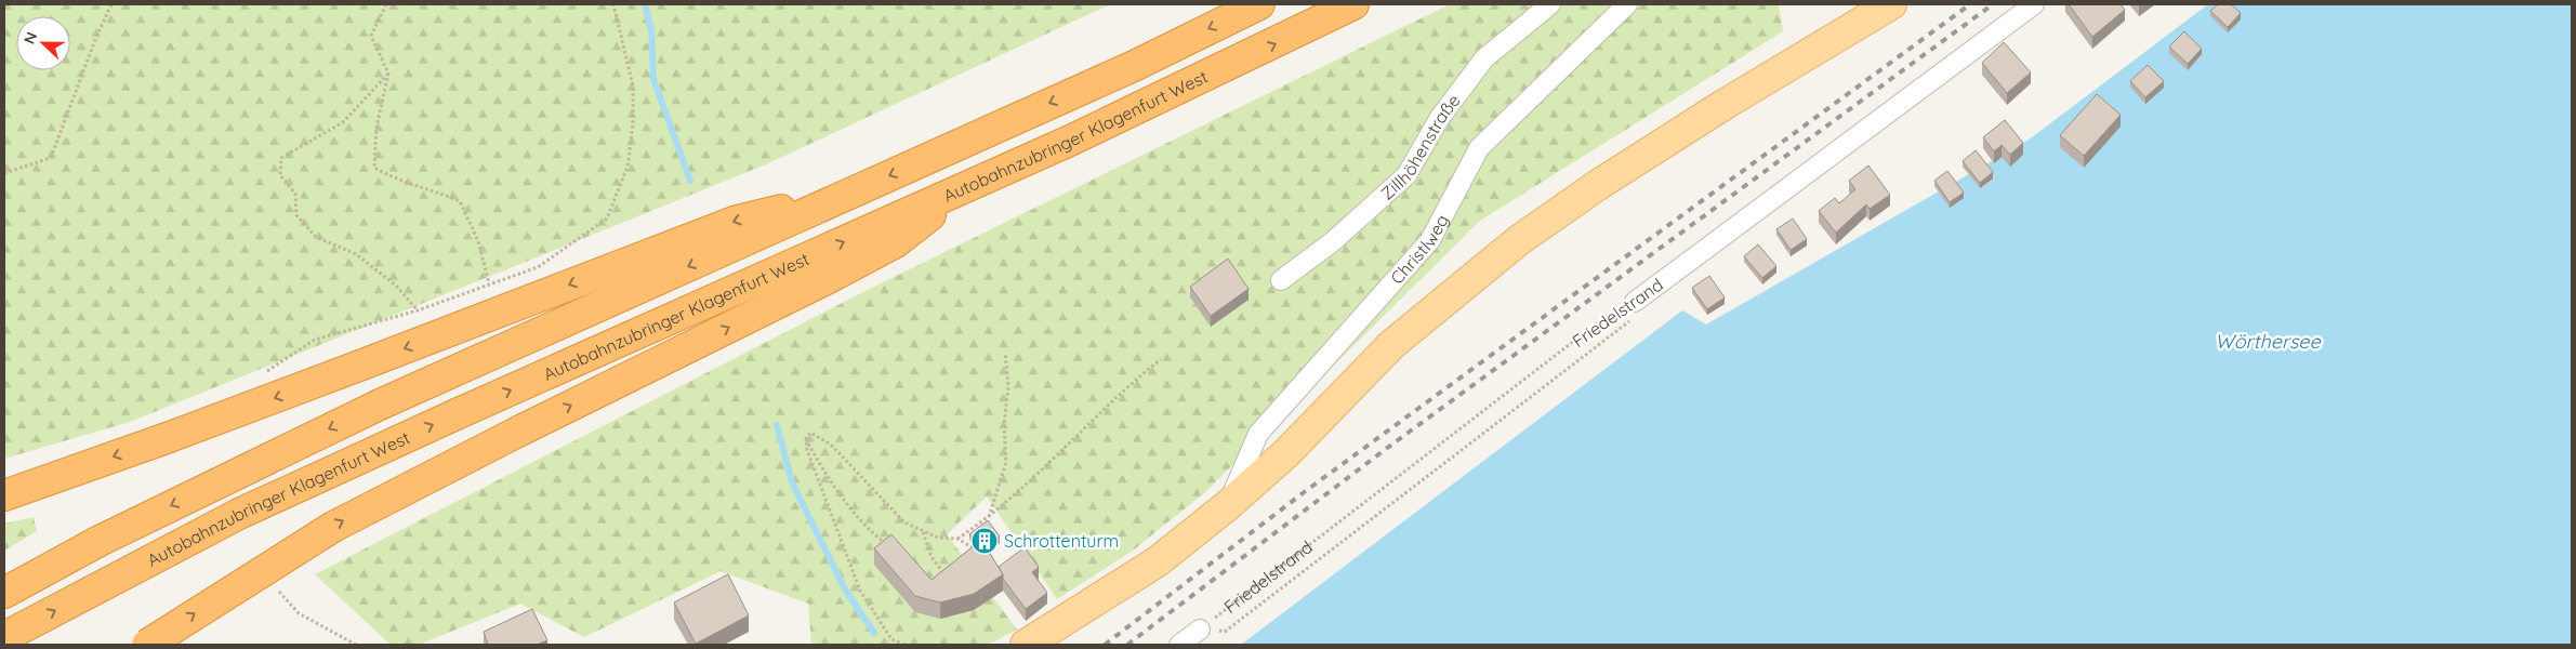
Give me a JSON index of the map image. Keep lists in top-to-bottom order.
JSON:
{
  "streets": {
    "highway": ["Autobahnzubringer Klagenfurt West"],
    "street": ["Zillhöhenstraße", "Christlweg", "Friedelstrand"]
  },
  "water": ["Wörthersee"],
  "places": {
    "building": ["Schrottenturm"]
  },
  "north": "left"
}
